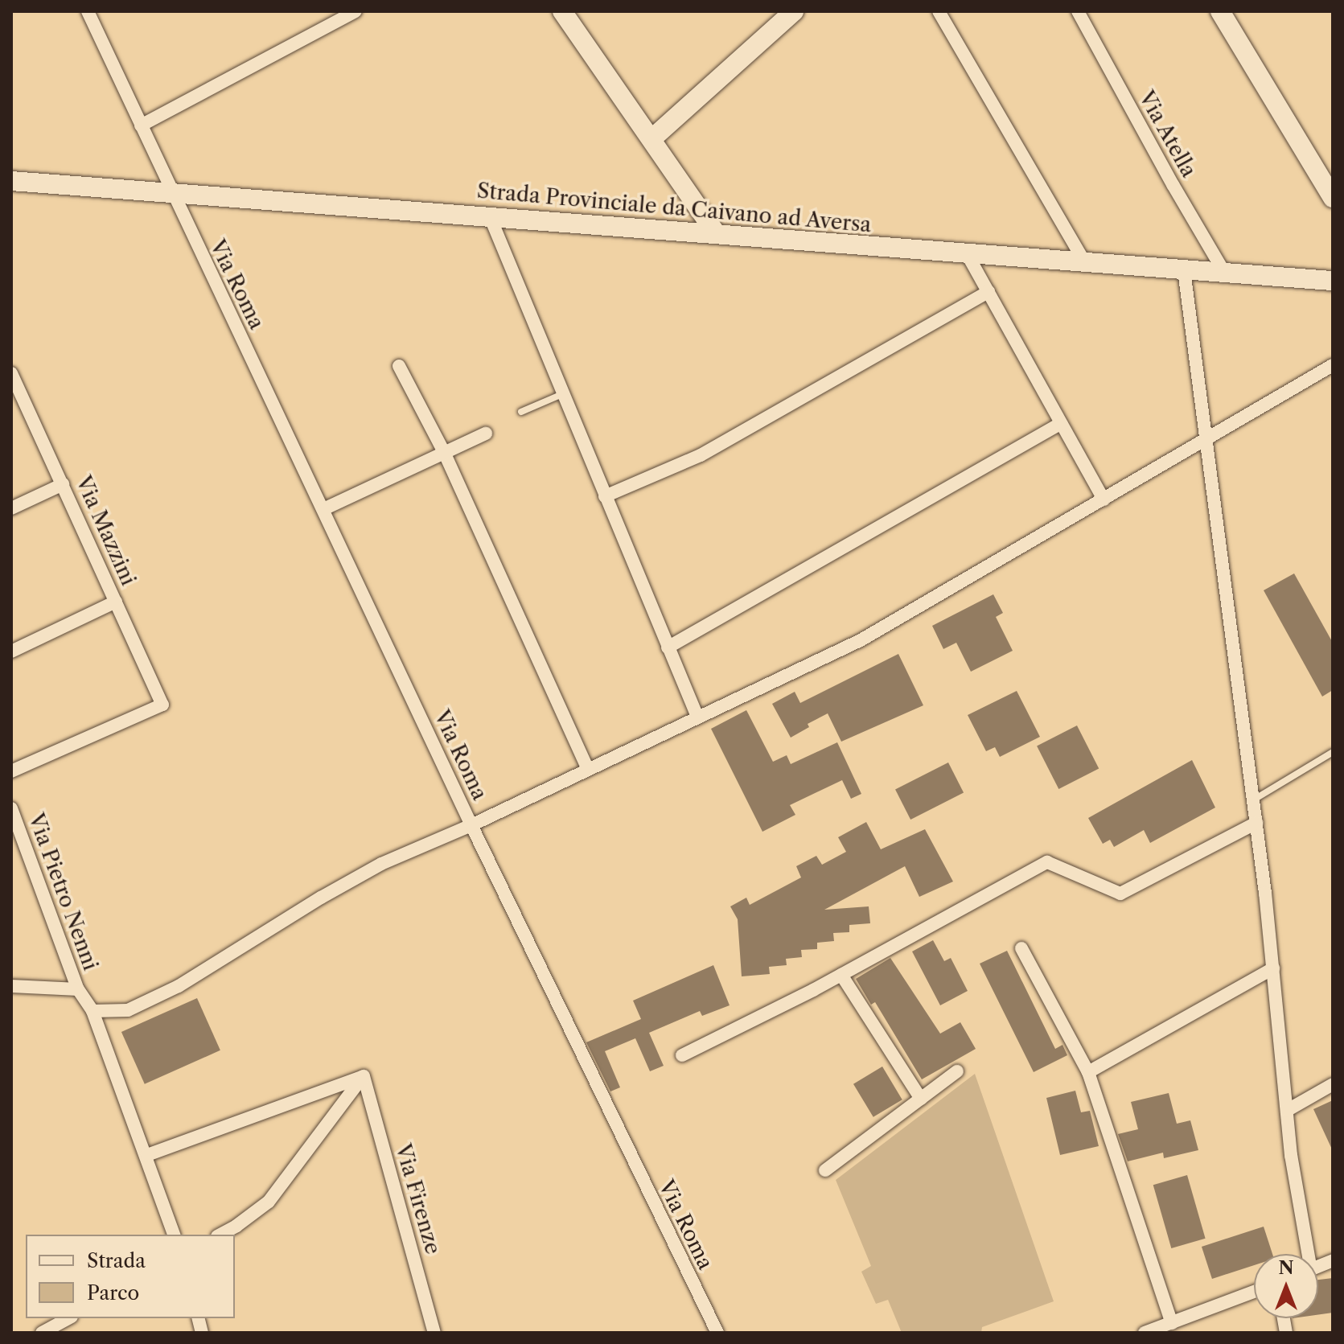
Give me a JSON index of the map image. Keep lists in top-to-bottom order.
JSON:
{
  "streets": {
    "main road": ["Strada Provinciale da Caivano ad Aversa"],
    "street": [
      "Via Atella",
      "Via Roma",
      "Via Mazzini",
      "Via Pietro Nenni",
      "Via Firenze"
    ]
  },
  "crossings": [
    ["Via Atella", "Strada Provinciale da Caivano ad Aversa"],
    ["Strada Provinciale da Caivano ad Aversa", "Via Roma"]
  ],
  "legend": ["Strada", "Parco"],
  "north": "top"
}
